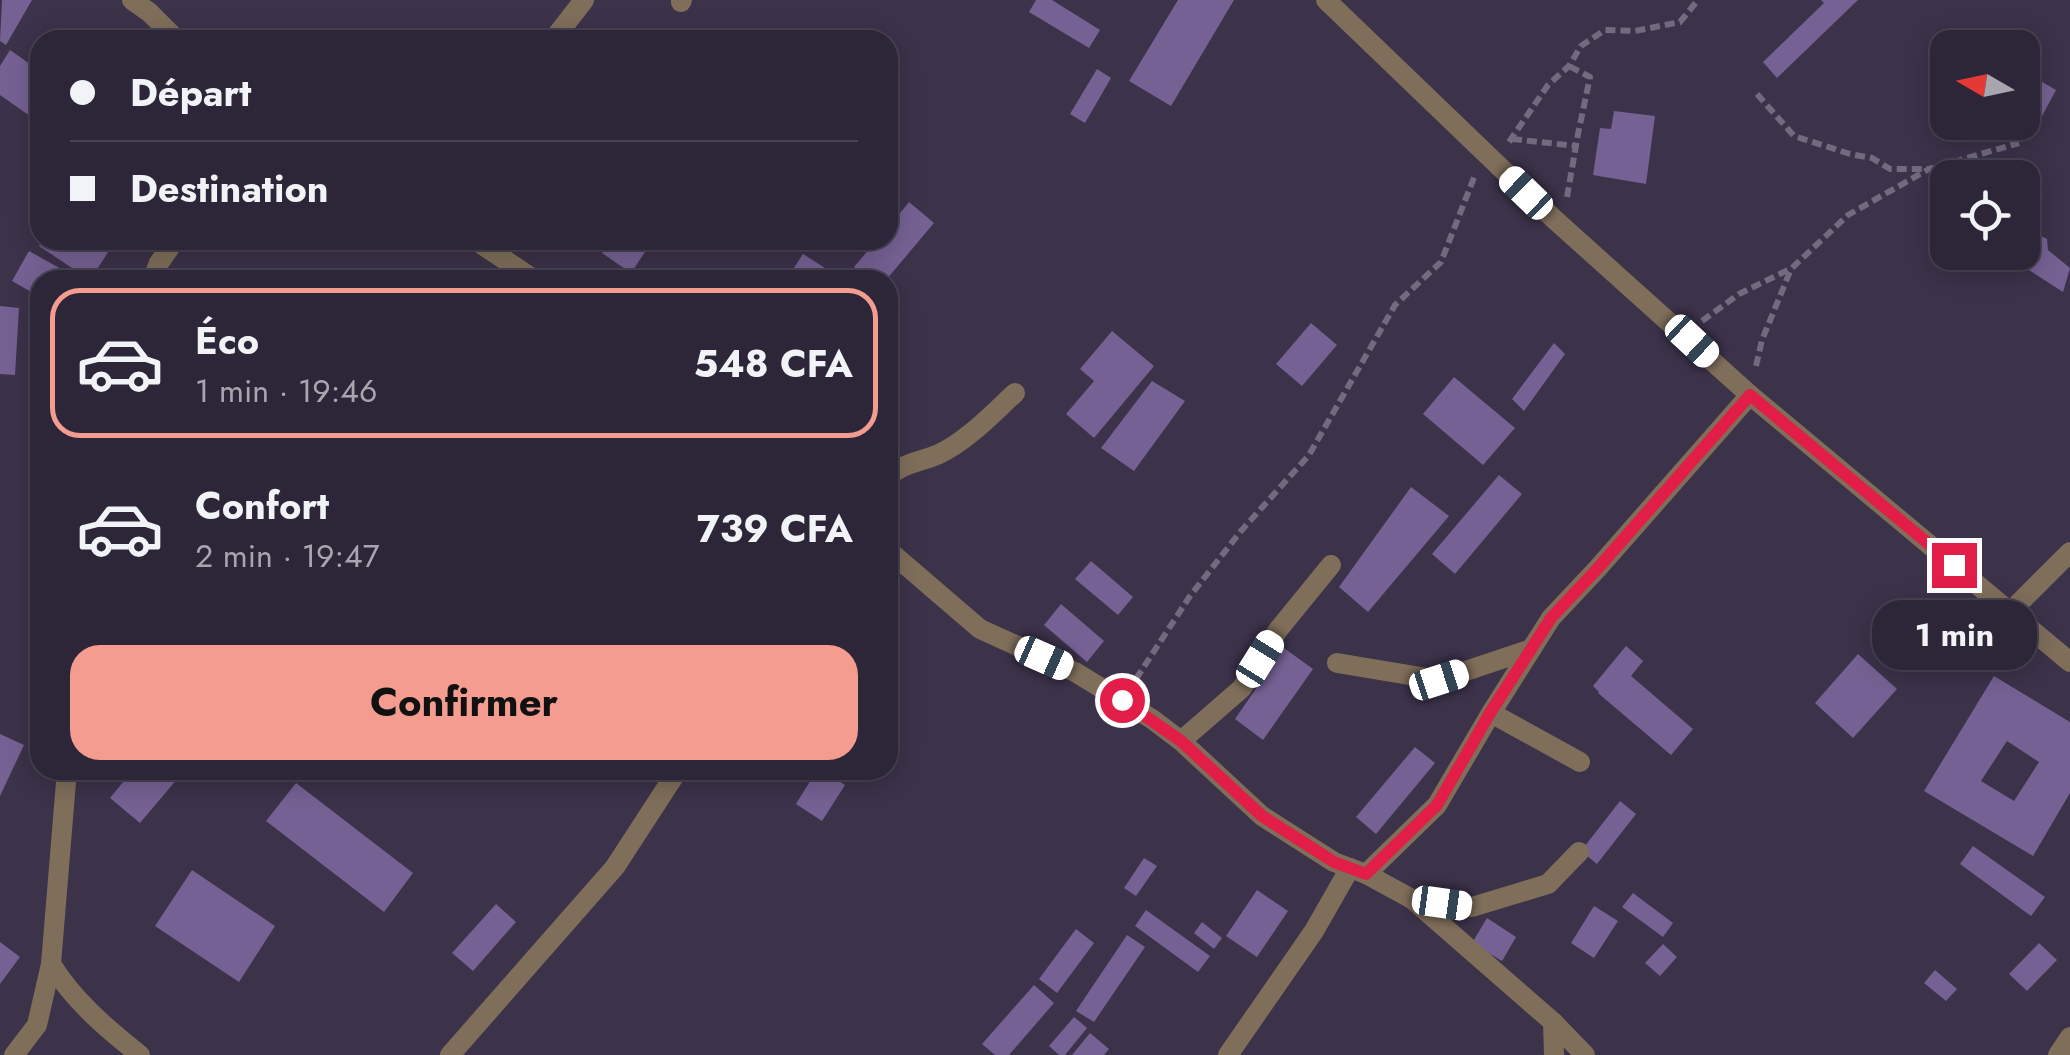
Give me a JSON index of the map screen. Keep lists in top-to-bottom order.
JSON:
{
  "north": "left",
  "page": {
    "banner": ["Départ", "Destination"],
    "list": [
      {
        "name": "Éco",
        "note": "1 min · 19:46",
        "value": "548 CFA"
      },
      {
        "name": "Confort",
        "note": "2 min · 19:47",
        "value": "739 CFA"
      }
    ],
    "bubble": "1 min",
    "buttons": "Confirmer"
  }
}
